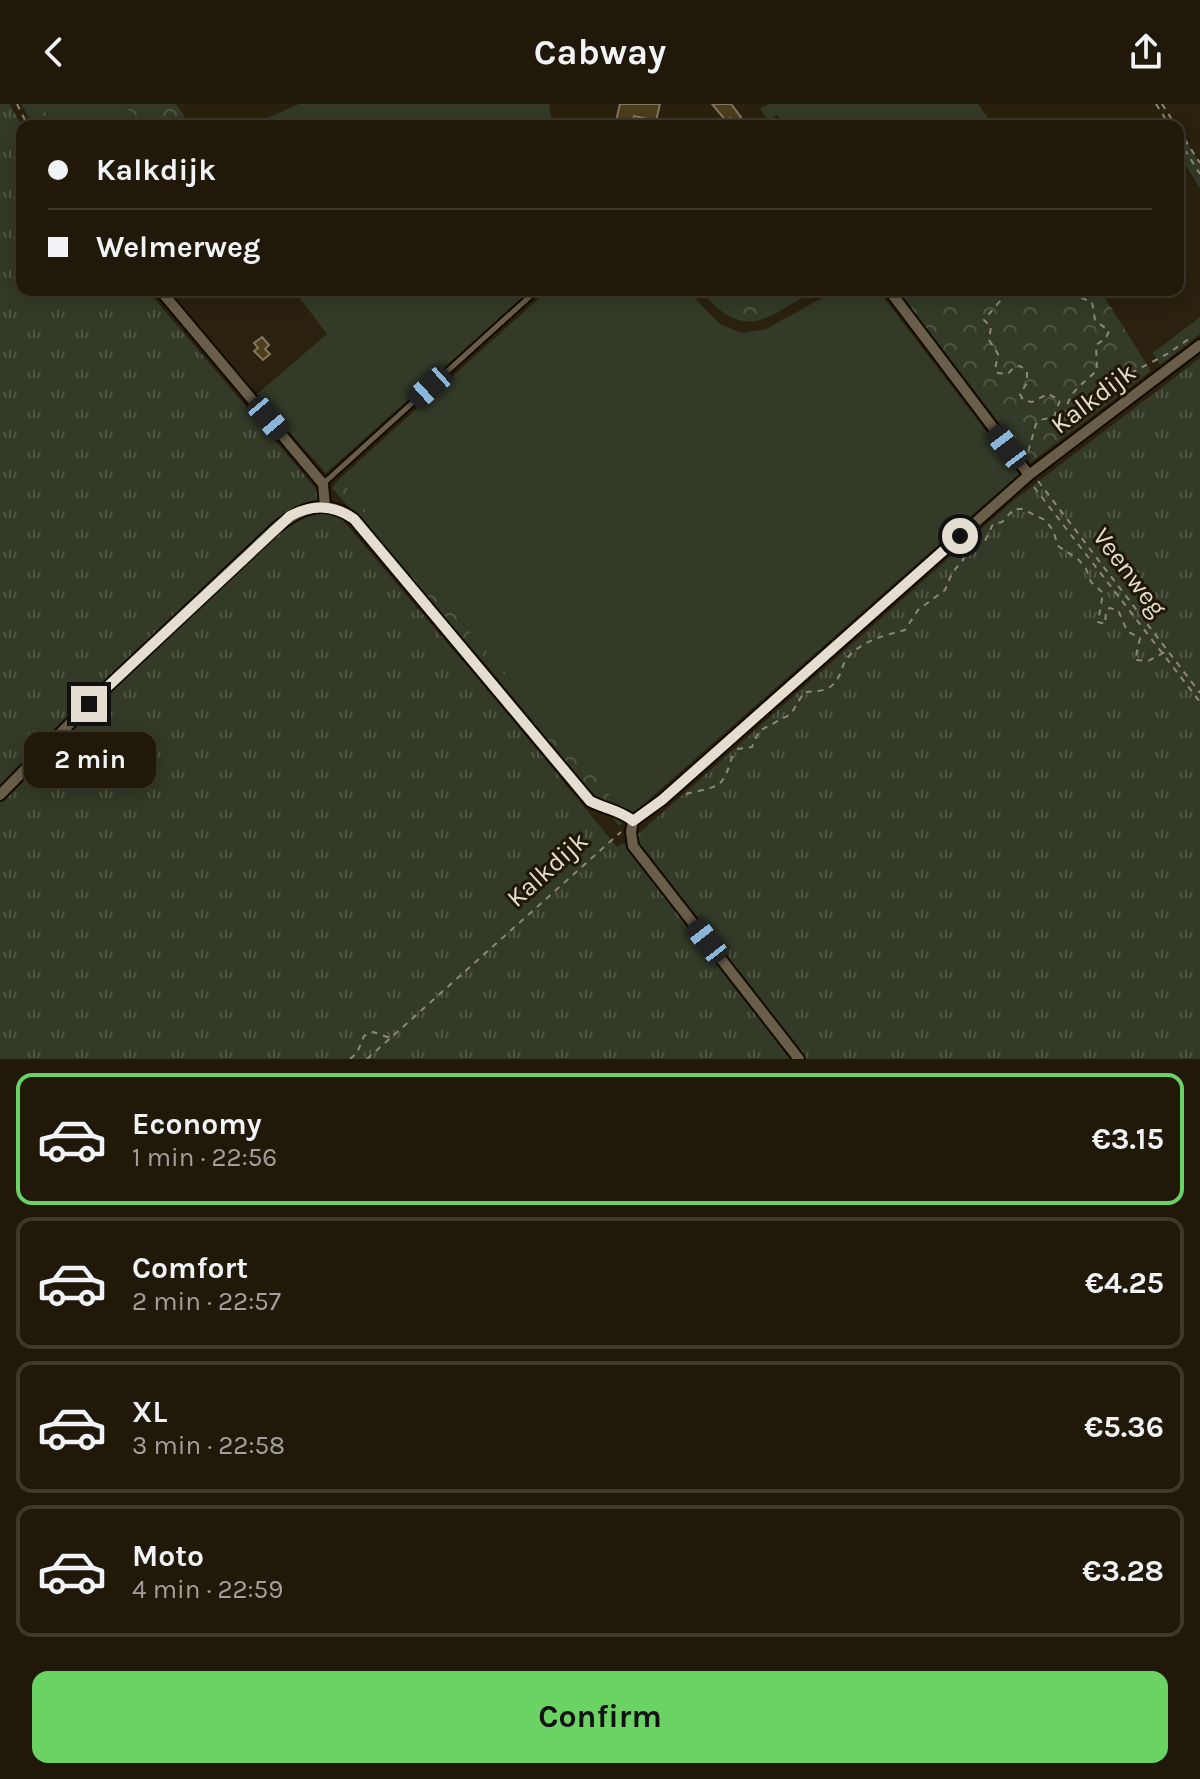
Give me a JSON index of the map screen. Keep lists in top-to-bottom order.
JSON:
{
  "streets": {
    "street": ["Kalkdijk"],
    "path": ["Veenweg"]
  },
  "crossings": [
    ["Kalkdijk", "Veenweg"]
  ],
  "page": {
    "header": "Cabway",
    "banner": ["Kalkdijk", "Welmerweg"],
    "bubble": "2 min",
    "list": [
      {
        "name": "Economy",
        "note": "1 min · 22:56",
        "value": "€3.15"
      },
      {
        "name": "Comfort",
        "note": "2 min · 22:57",
        "value": "€4.25"
      },
      {
        "name": "XL",
        "note": "3 min · 22:58",
        "value": "€5.36"
      },
      {
        "name": "Moto",
        "note": "4 min · 22:59",
        "value": "€3.28"
      }
    ],
    "buttons": "Confirm"
  }
}
